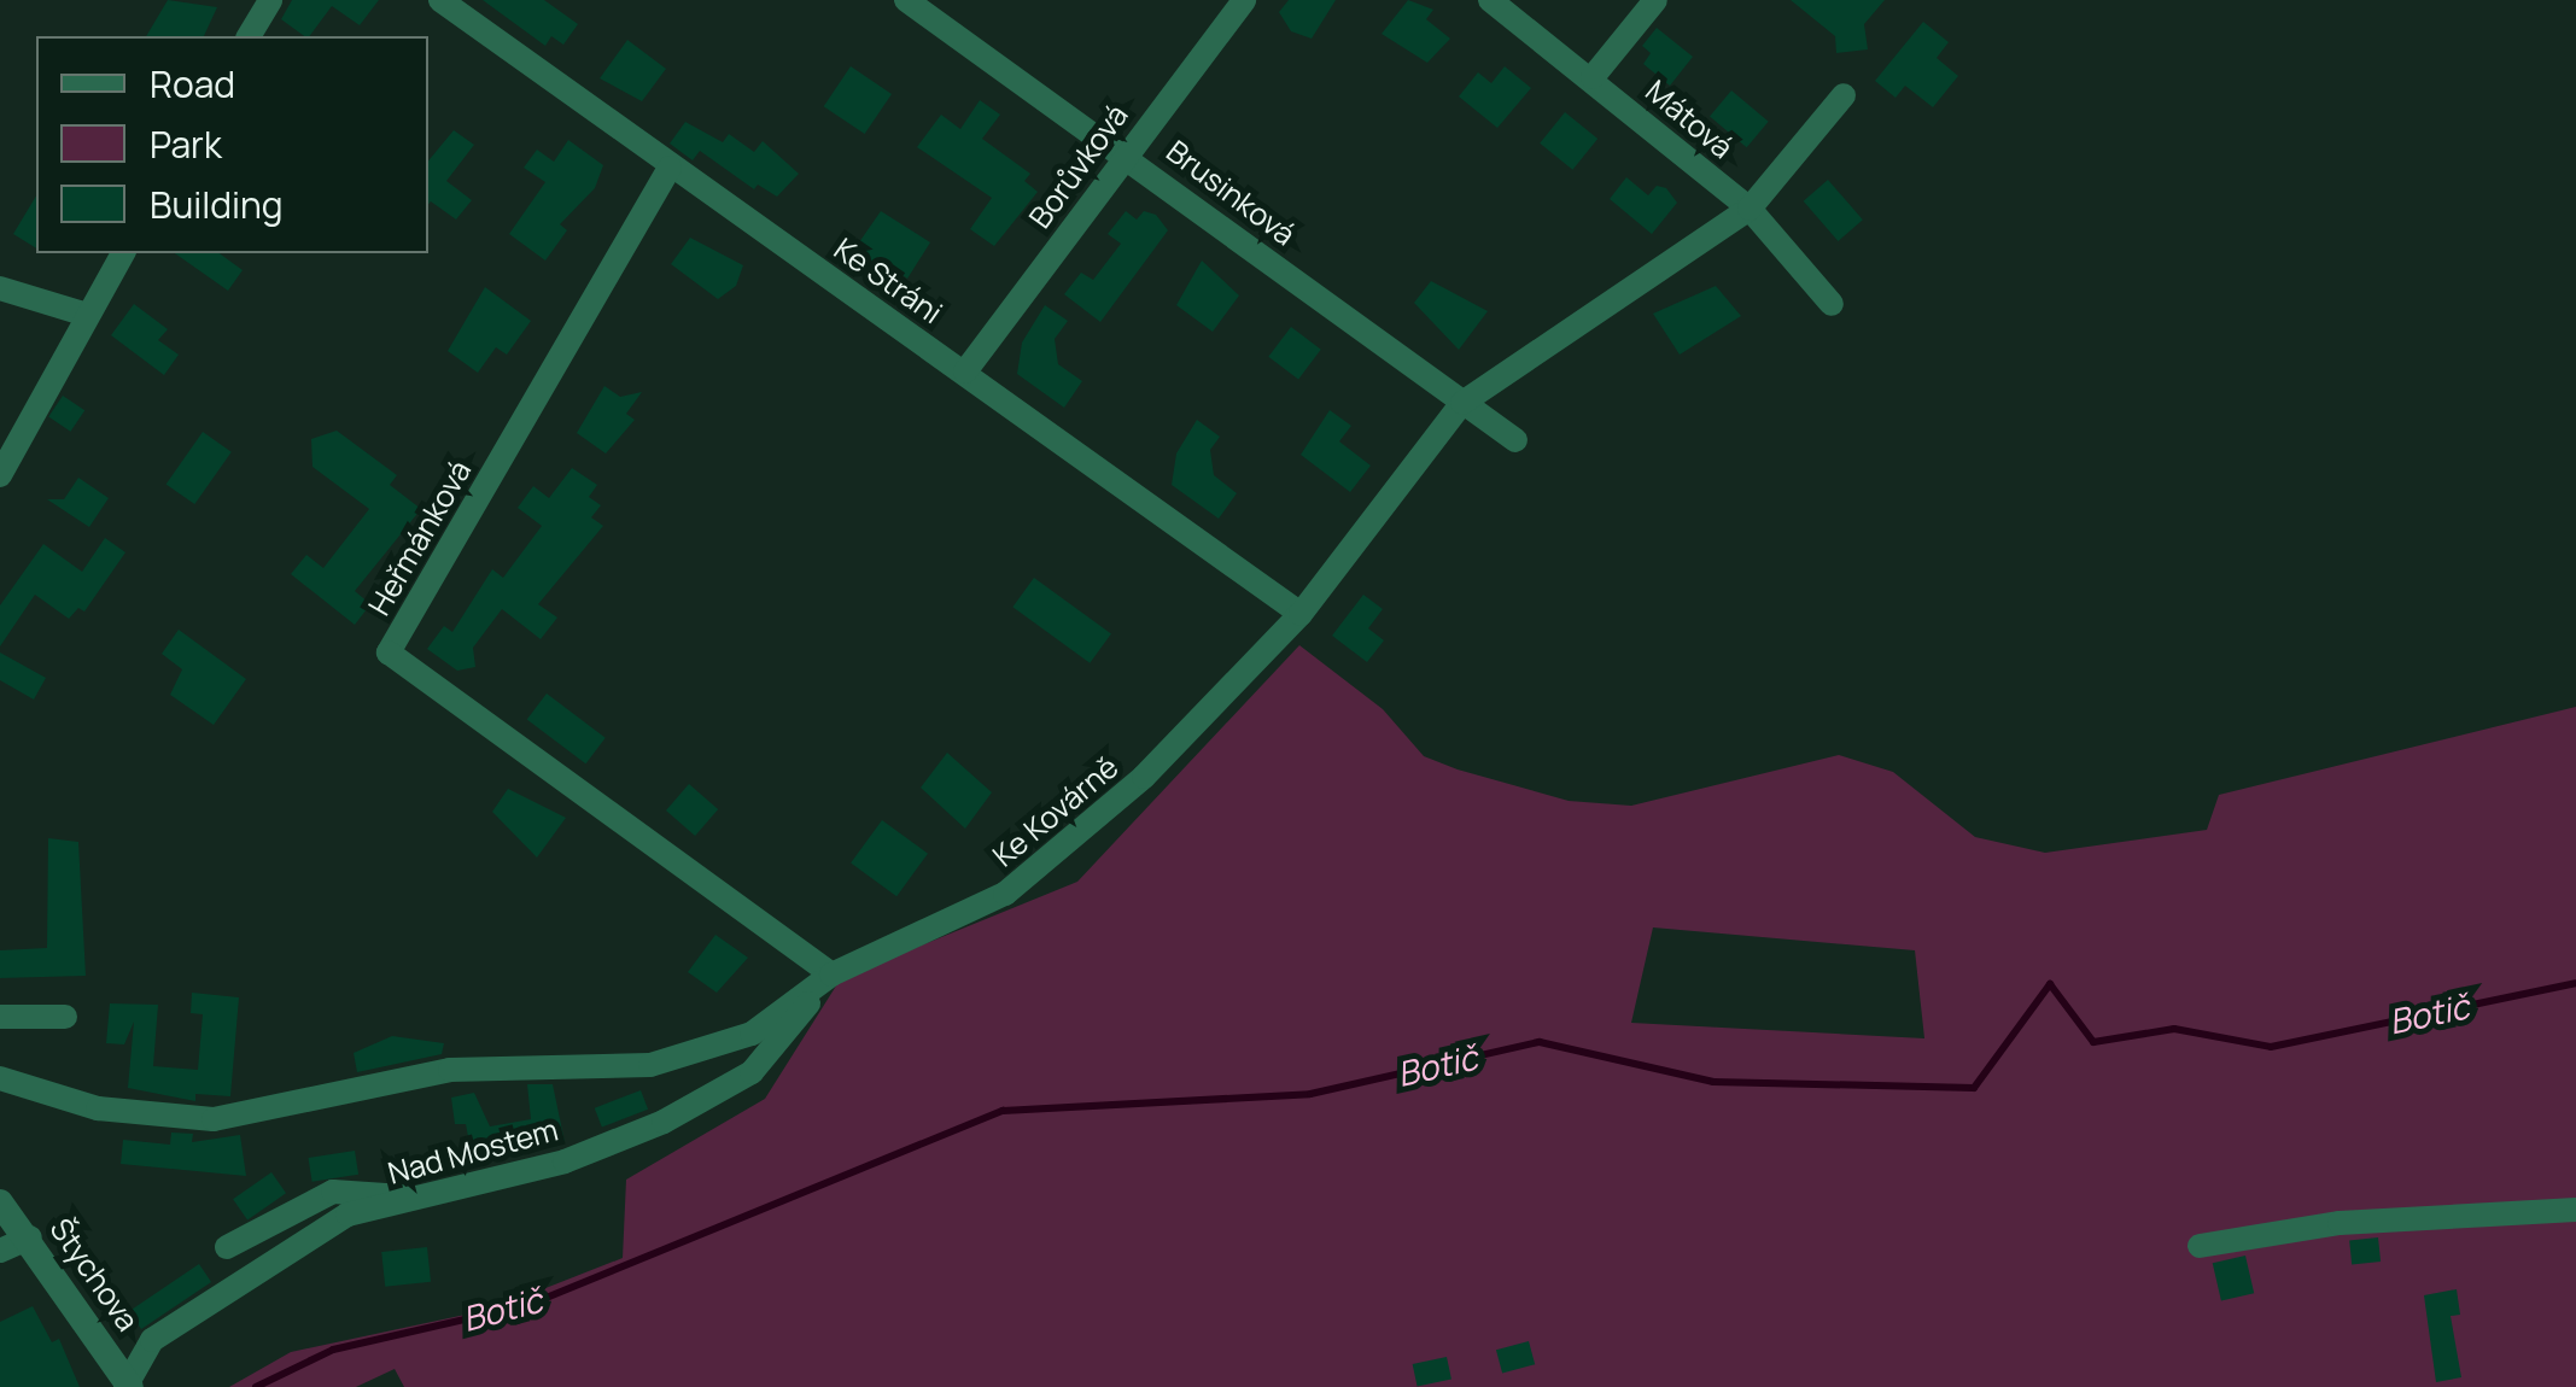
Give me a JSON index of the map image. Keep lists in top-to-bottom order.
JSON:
{
  "streets": {
    "street": [
      "Mátová",
      "Borůvková",
      "Brusinková",
      "Ke Stráni",
      "Heřmánková",
      "Ke Kovárně",
      "Nad Mostem",
      "Štychova"
    ]
  },
  "crossings": [
    ["Mátová", "Ke Kovárně"],
    ["Borůvková", "Brusinková"],
    ["Borůvková", "Ke Stráni"],
    ["Brusinková", "Ke Kovárně"],
    ["Ke Stráni", "Heřmánková"],
    ["Ke Stráni", "Ke Kovárně"],
    ["Heřmánková", "Ke Kovárně"],
    ["Heřmánková", "Nad Mostem"],
    ["Ke Kovárně", "Nad Mostem"],
    ["Nad Mostem", "Štychova"]
  ],
  "water": ["Botič"],
  "legend": ["Road", "Park", "Building"]
}
